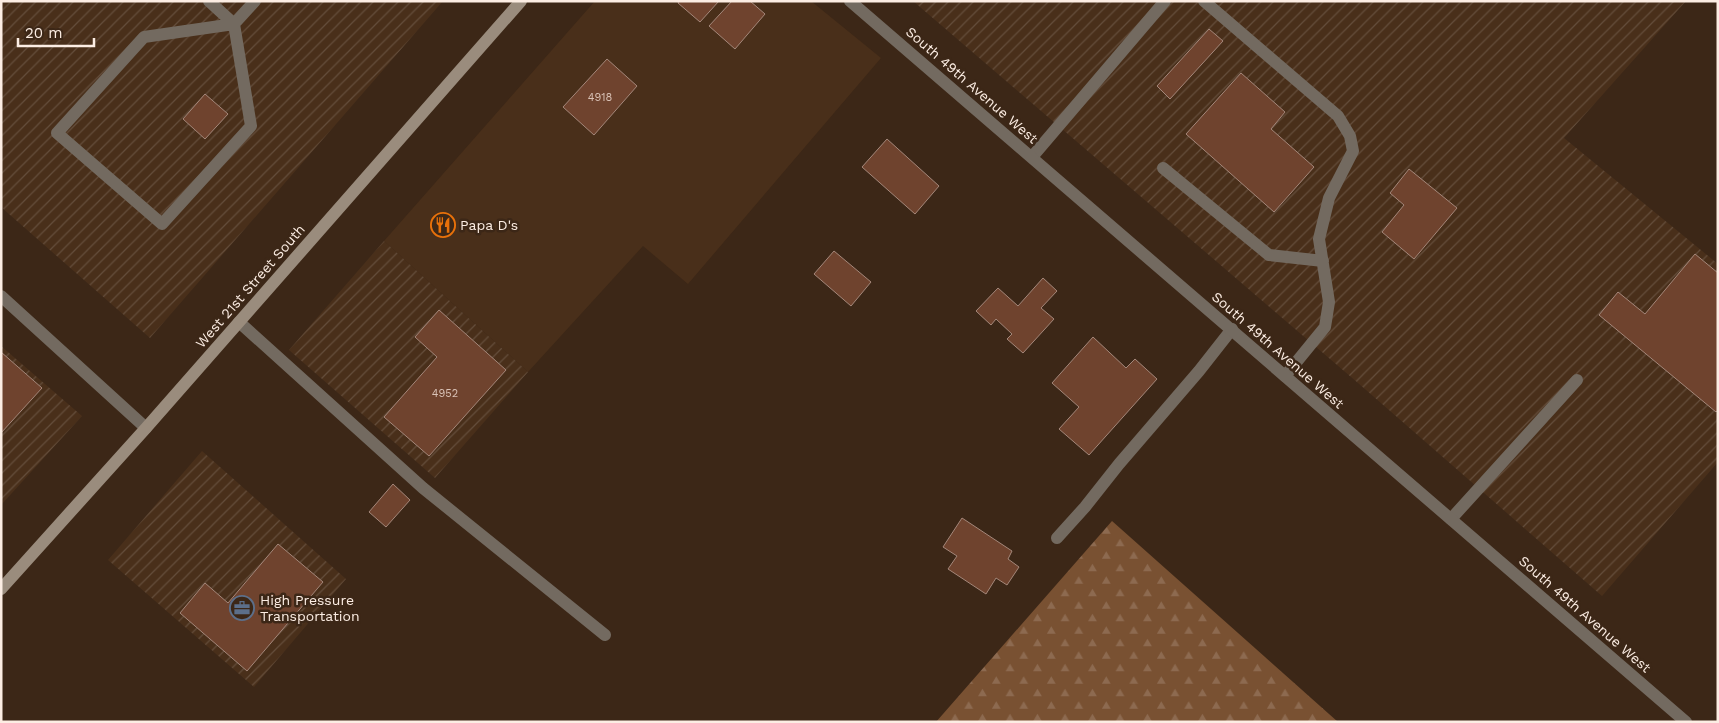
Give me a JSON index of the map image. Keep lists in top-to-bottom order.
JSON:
{
  "streets": {
    "main road": ["West 21st Street South"],
    "street": ["South 49th Avenue West"]
  },
  "places": {
    "restaurant": ["Papa D's"],
    "office": ["High Pressure Transportation"]
  },
  "house_numbers": ["4918", "4952"],
  "scale_bar": "20 m"
}
